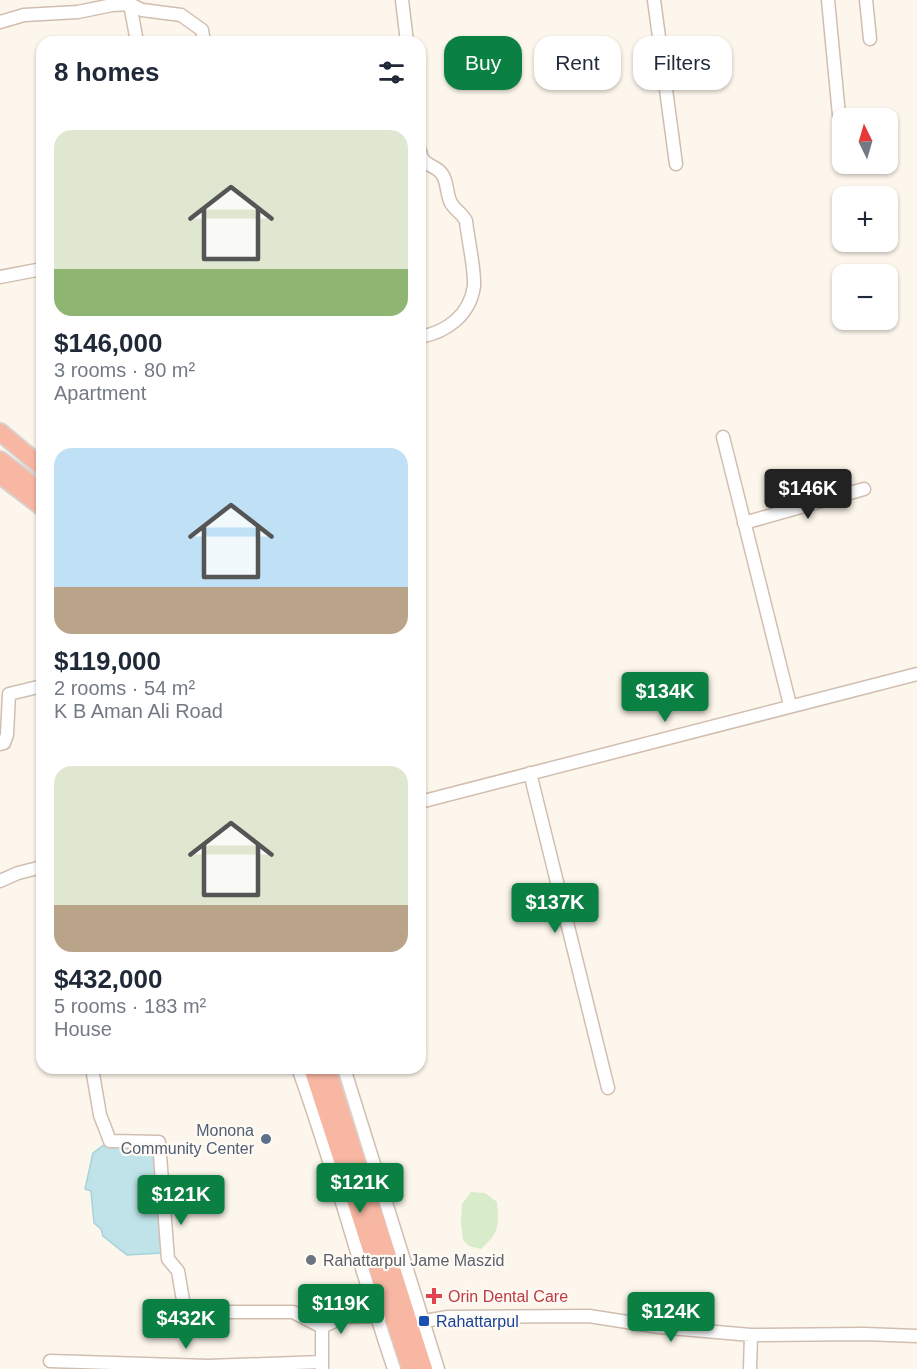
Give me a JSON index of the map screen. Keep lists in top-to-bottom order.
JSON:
{
  "places": {
    "other": ["Monona Community Center", "Rahattarpul Jame Maszid"],
    "health": ["Orin Dental Care"],
    "transit": ["Rahattarpul"]
  },
  "north": "top",
  "page": {
    "chip": ["Buy", "Rent", "Filters"],
    "heading": "8 homes",
    "map_buttons": ["+", "−"],
    "list": [
      {
        "name": "$146,000",
        "note": "3 rooms · 80 m² · Apartment"
      },
      {
        "name": "$119,000",
        "note": "2 rooms · 54 m² · K B Aman Ali Road"
      },
      {
        "name": "$432,000",
        "note": "5 rooms · 183 m² · House"
      }
    ],
    "price": [
      "$146K",
      "$134K",
      "$137K",
      "$121K",
      "$121K",
      "$119K",
      "$124K",
      "$432K"
    ]
  }
}
